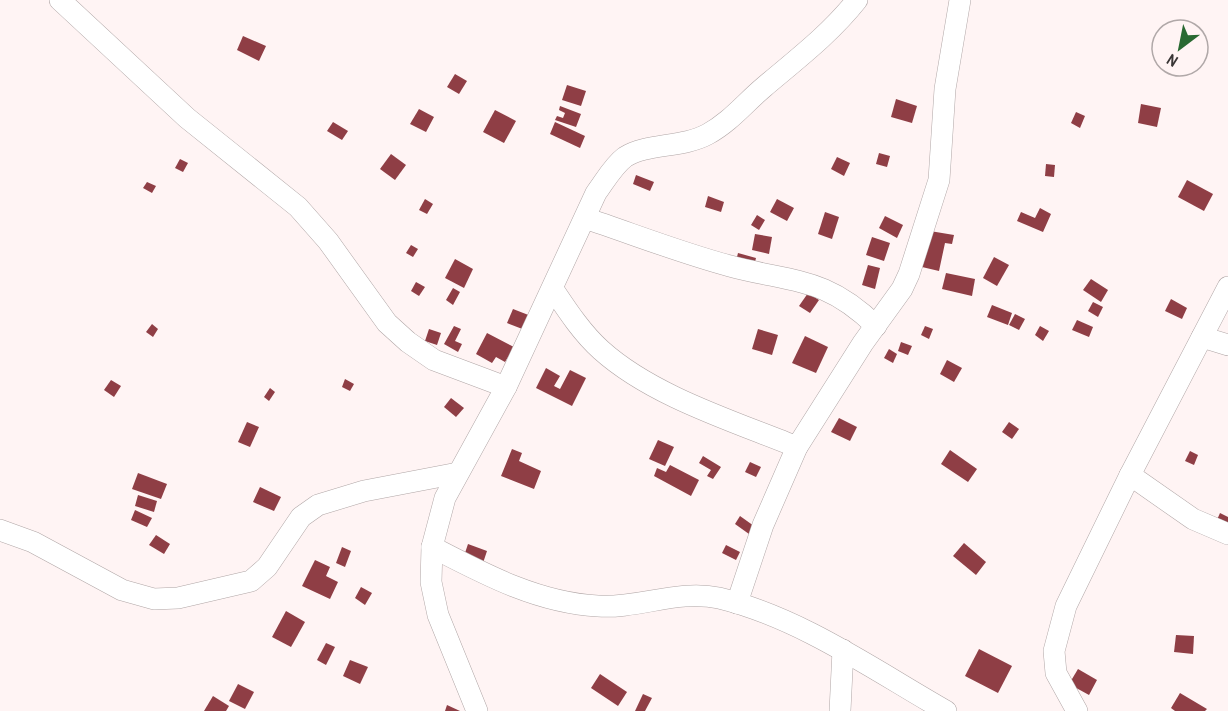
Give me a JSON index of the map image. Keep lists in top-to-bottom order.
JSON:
{
  "north": "bottom left"
}
